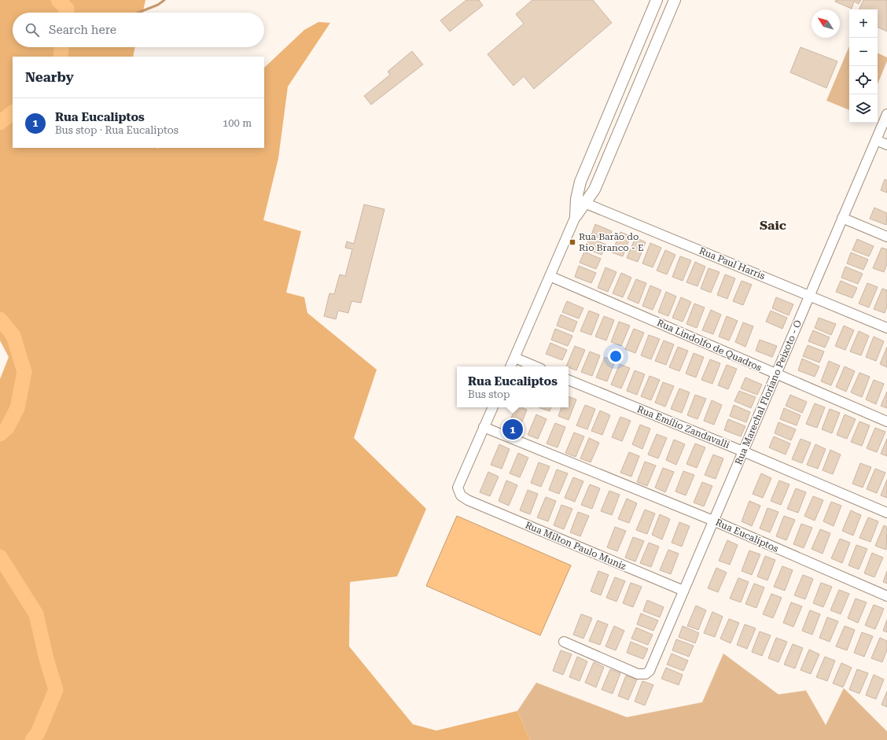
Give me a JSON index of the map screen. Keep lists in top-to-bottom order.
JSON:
{
  "streets": {
    "street": [
      "Rua Paul Harris",
      "Rua Lindolfo de Quadros",
      "Rua Marechal Floriano Peixoto - O",
      "Rua Emílio Zandavalli",
      "Rua Eucaliptos",
      "Rua Milton Paulo Muniz"
    ]
  },
  "crossings": [
    ["Rua Paul Harris", "Rua Marechal Floriano Peixoto - O"],
    ["Rua Lindolfo de Quadros", "Rua Marechal Floriano Peixoto - O"],
    ["Rua Marechal Floriano Peixoto - O", "Rua Emílio Zandavalli"],
    ["Rua Marechal Floriano Peixoto - O", "Rua Eucaliptos"],
    ["Rua Marechal Floriano Peixoto - O", "Rua Milton Paulo Muniz"],
    ["Rua Eucaliptos", "Rua Milton Paulo Muniz"]
  ],
  "districts": ["Saic"],
  "places": {
    "transit": ["Rua Barão do Rio Branco - E"]
  },
  "north": "top left",
  "page": {
    "map_buttons": ["+", "−"],
    "search": "Search here",
    "heading": "Nearby",
    "list": [
      {
        "mark": "1",
        "name": "Rua Eucaliptos",
        "note": "Bus stop · Rua Eucaliptos",
        "value": "100 m"
      }
    ],
    "popup": ["Rua Eucaliptos", "Bus stop"],
    "pins": "1"
  }
}
